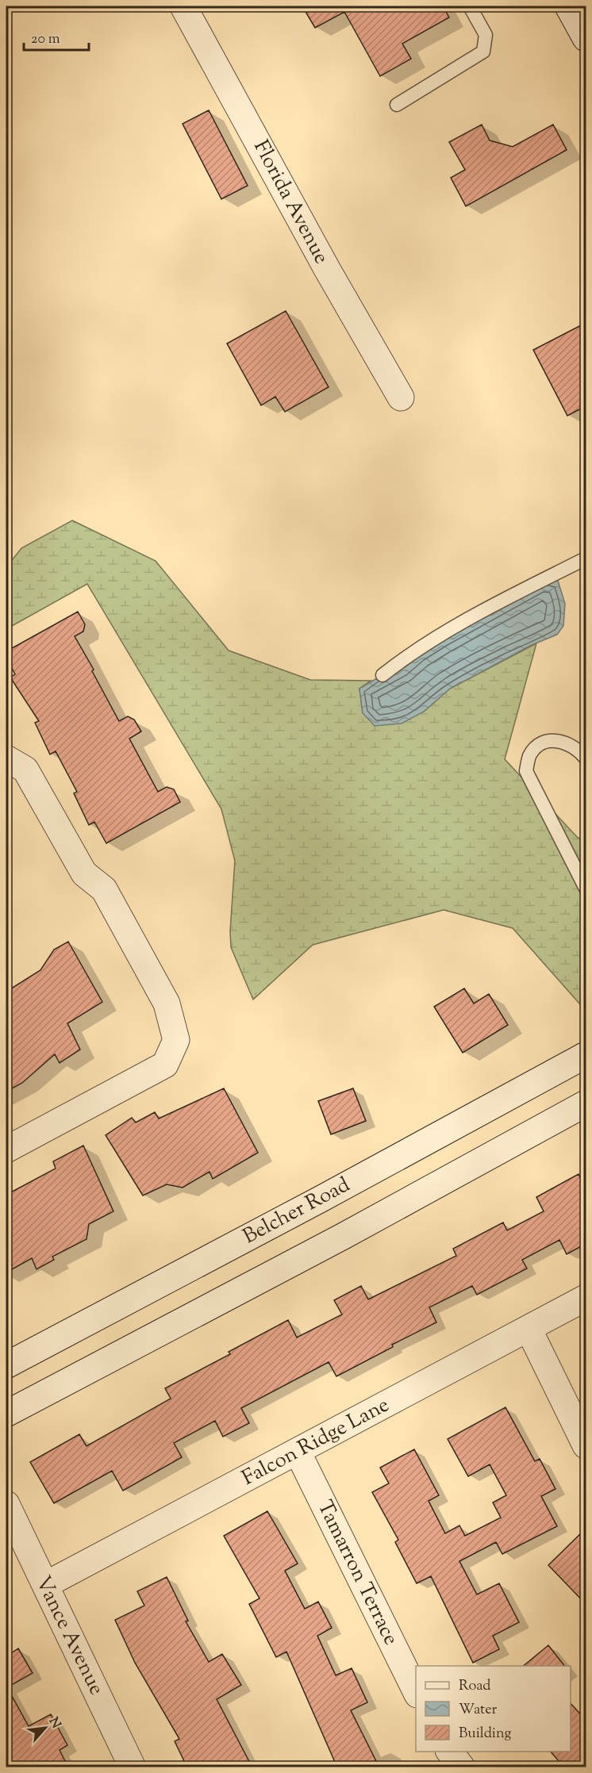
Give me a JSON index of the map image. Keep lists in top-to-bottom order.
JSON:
{
  "streets": {
    "street": [
      "Florida Avenue",
      "Belcher Road",
      "Falcon Ridge Lane",
      "Tamarron Terrace",
      "Vance Avenue"
    ]
  },
  "crossings": [
    ["Falcon Ridge Lane", "Tamarron Terrace"],
    ["Falcon Ridge Lane", "Vance Avenue"]
  ],
  "legend": ["Road", "Water", "Building"],
  "scale_bar": "20 m",
  "north": "top right"
}
